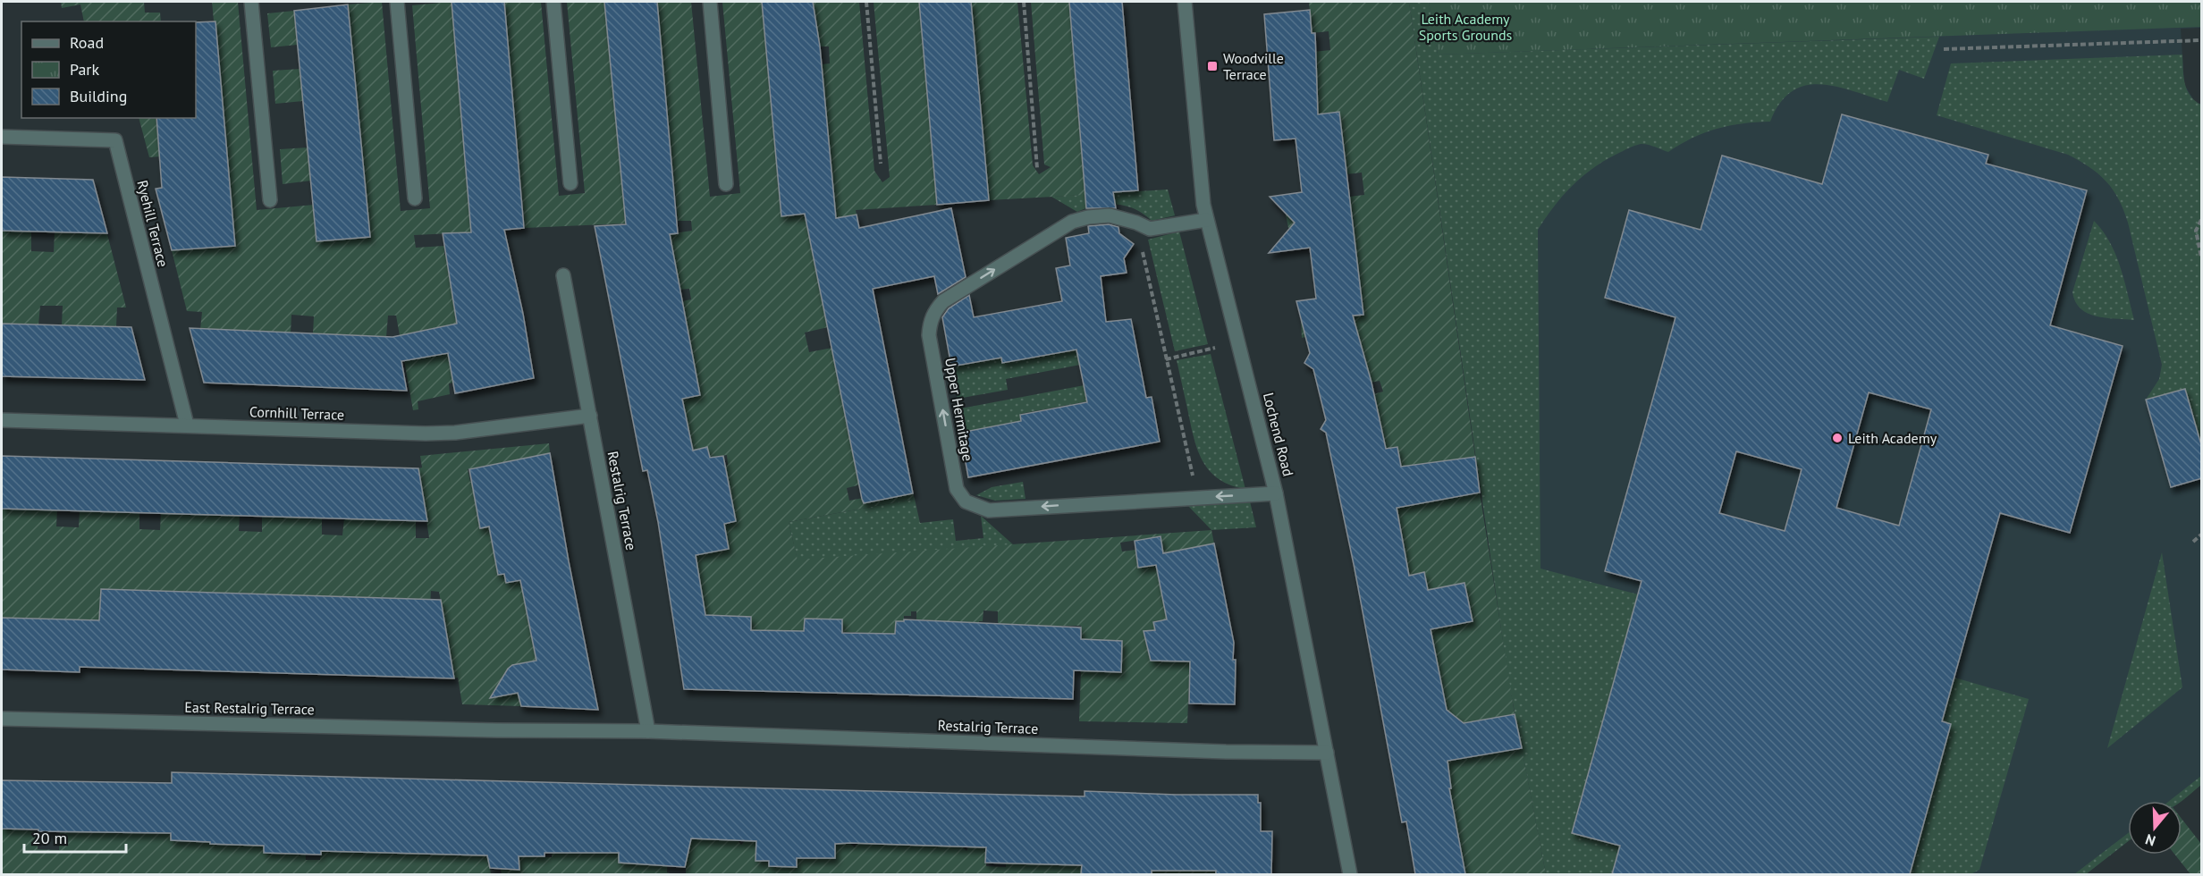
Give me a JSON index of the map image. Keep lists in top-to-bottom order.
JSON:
{
  "streets": {
    "street": [
      "Ryehill Terrace",
      "Upper Hermitage",
      "Cornhill Terrace",
      "Lochend Road",
      "Restalrig Terrace",
      "East Restalrig Terrace"
    ]
  },
  "crossings": [
    ["Ryehill Terrace", "Cornhill Terrace"],
    ["Upper Hermitage", "Lochend Road"],
    ["Cornhill Terrace", "Restalrig Terrace"],
    ["Lochend Road", "Restalrig Terrace"],
    ["Restalrig Terrace", "East Restalrig Terrace"]
  ],
  "parks": ["Leith Academy Sports Grounds"],
  "places": {
    "transit": ["Woodville Terrace"],
    "other": ["Leith Academy"]
  },
  "legend": ["Road", "Park", "Building"],
  "scale_bar": "20 m",
  "north": "bottom"
}
